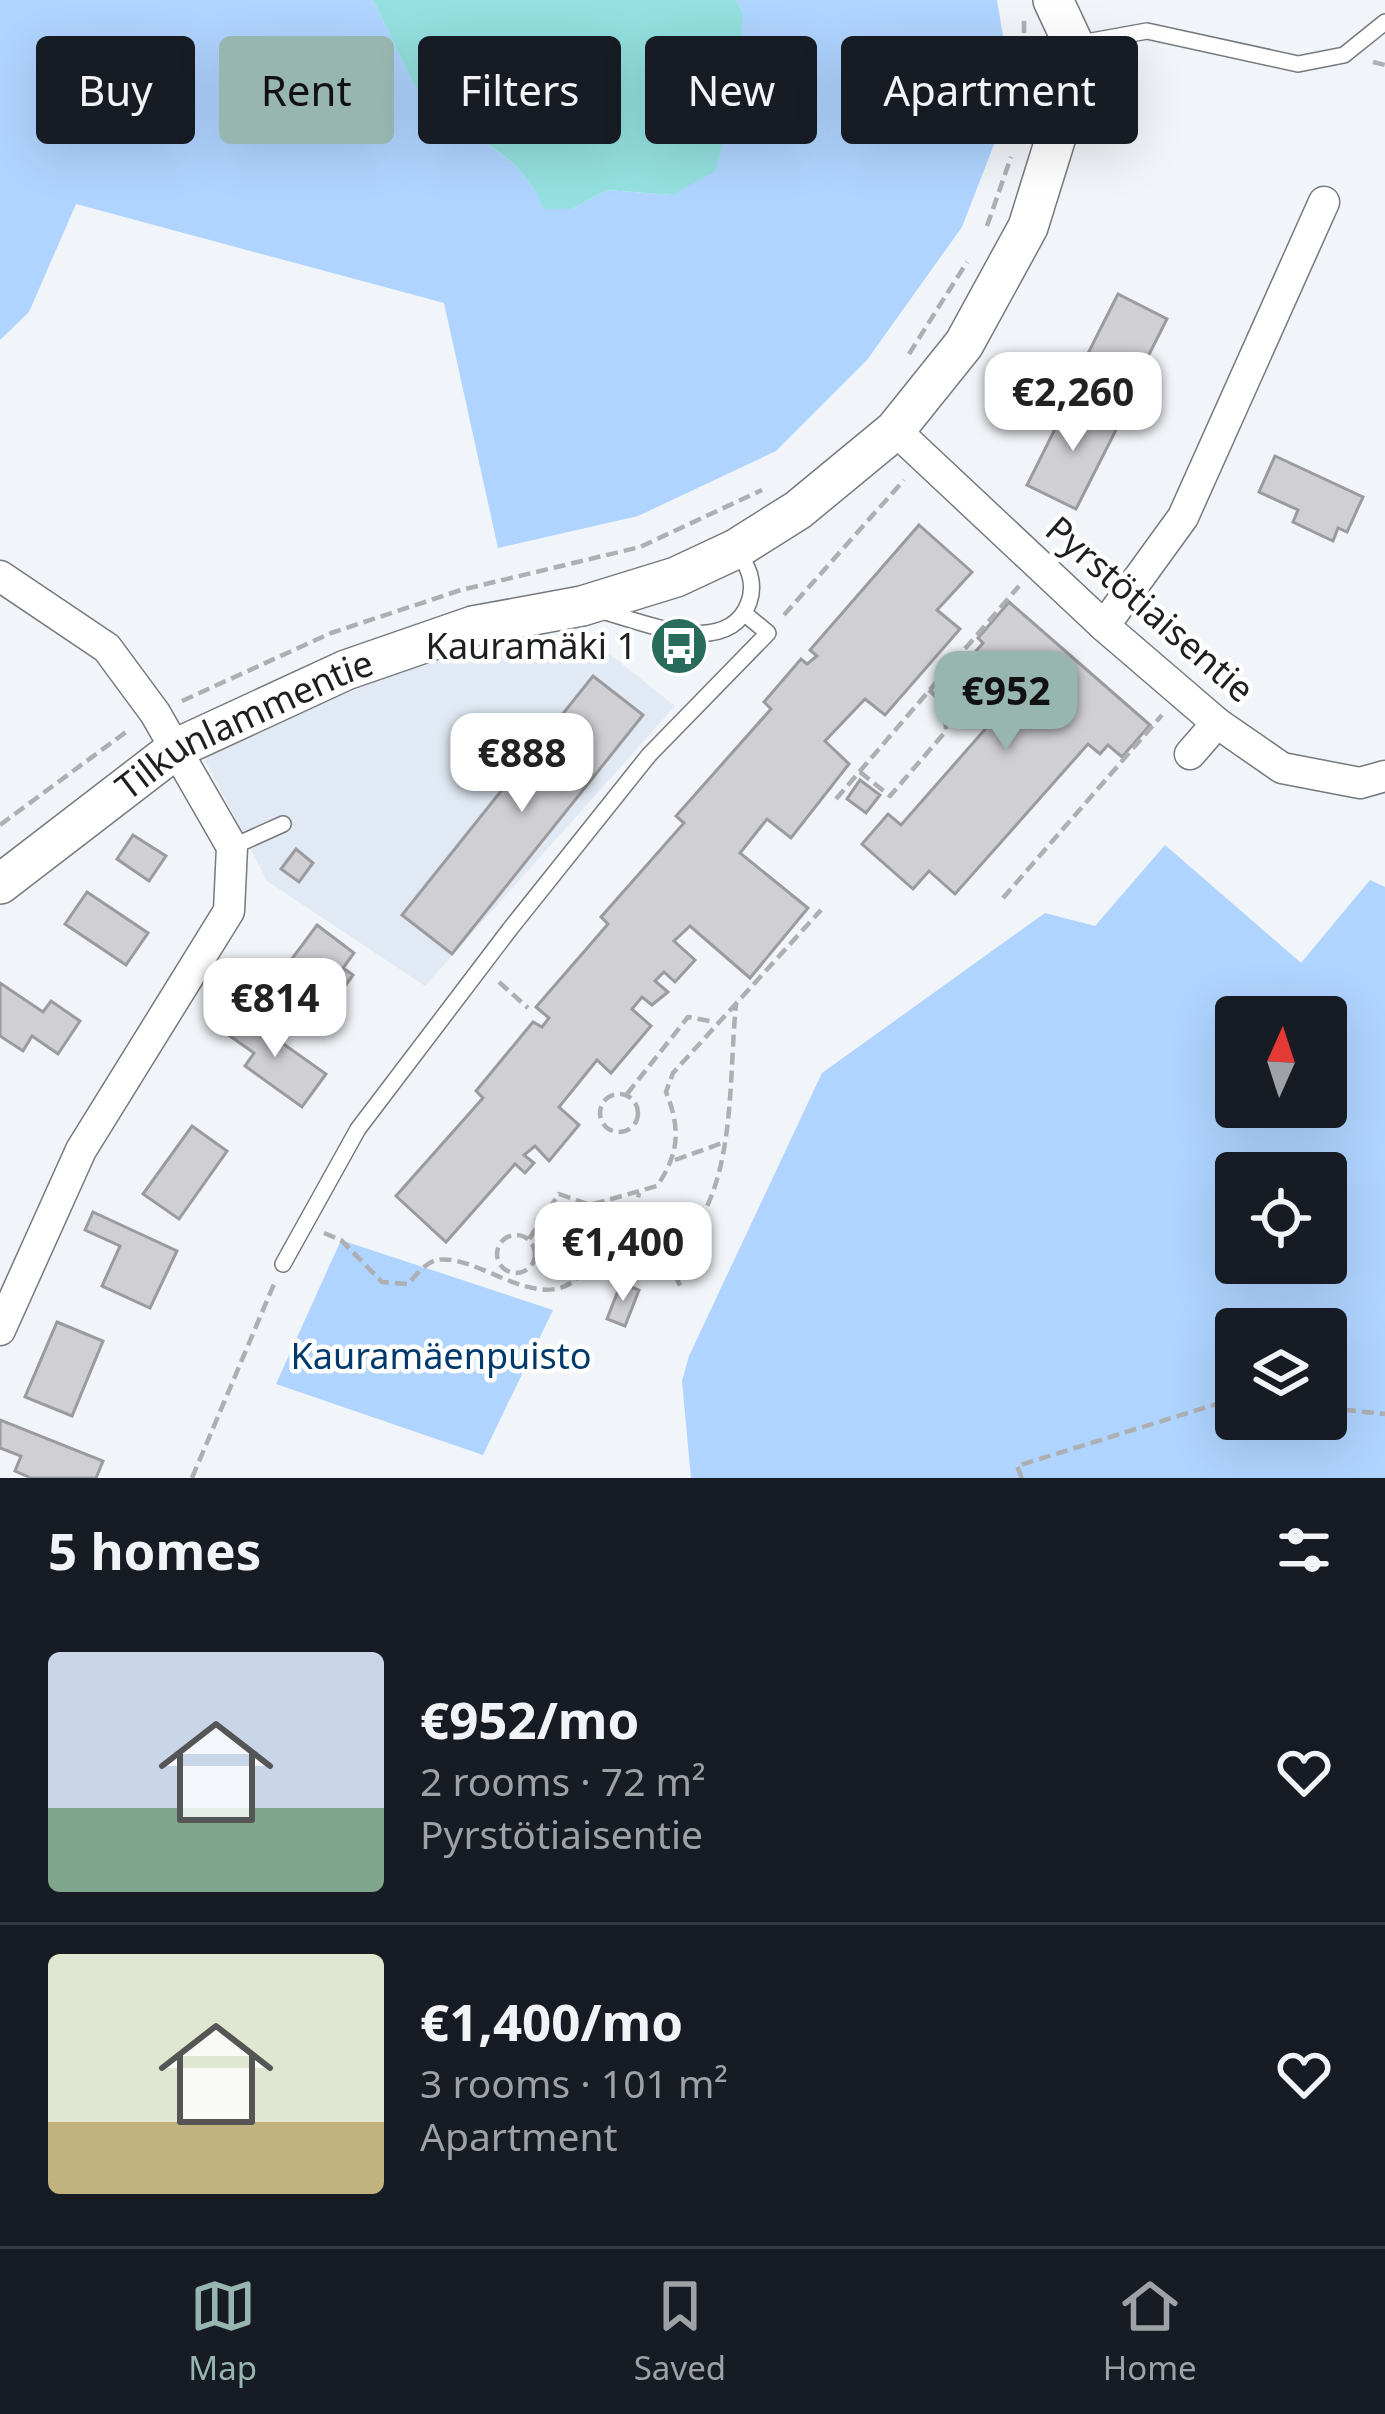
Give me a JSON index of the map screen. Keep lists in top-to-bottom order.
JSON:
{
  "streets": {
    "street": ["Pyrstötiaisentie", "Tilkunlammentie"]
  },
  "crossings": [
    ["Pyrstötiaisentie", "Tilkunlammentie"]
  ],
  "parks": ["Kauramäenpuisto"],
  "places": {
    "bus stop": ["Kauramäki 1"]
  },
  "north": "top",
  "page": {
    "chip": [
      "Buy",
      "Rent",
      "Filters",
      "New",
      "Apartment"
    ],
    "price": [
      "€2,260",
      "€952",
      "€888",
      "€814",
      "€1,400"
    ],
    "heading": "5 homes",
    "list": [
      {
        "name": "€952/mo",
        "note": "2 rooms · 72 m² · Pyrstötiaisentie"
      },
      {
        "name": "€1,400/mo",
        "note": "3 rooms · 101 m² · Apartment"
      }
    ],
    "tabs": ["Map", "Saved", "Home"]
  }
}
